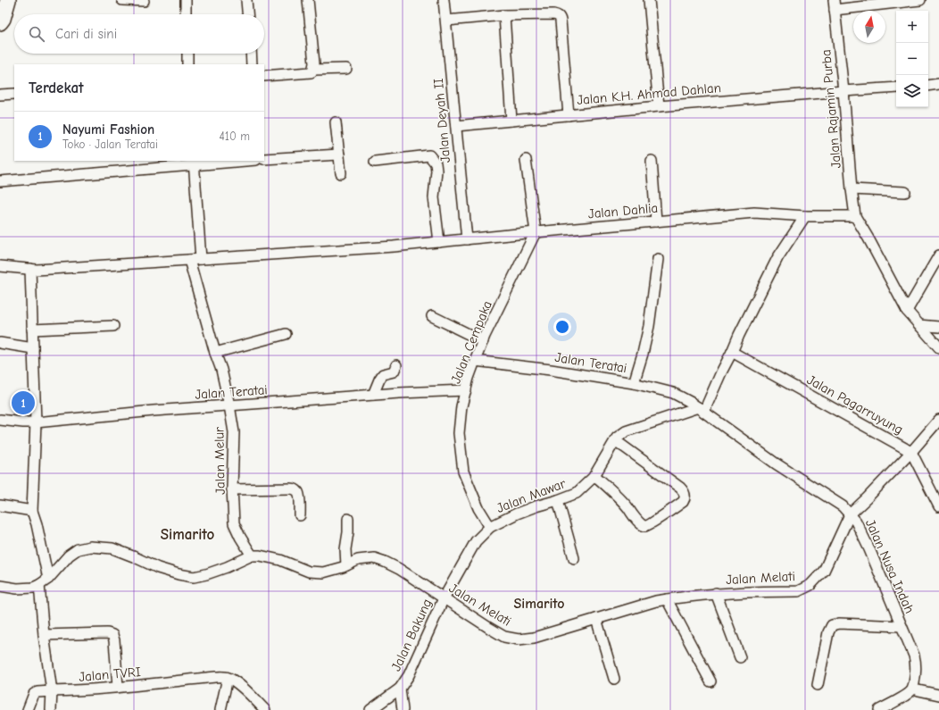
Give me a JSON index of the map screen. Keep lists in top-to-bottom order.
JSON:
{
  "streets": {
    "street": [
      "Jalan K.H. Ahmad Dahlan",
      "Jalan Rajamin Purba",
      "Jalan Deyah II",
      "Jalan Dahlia",
      "Jalan Cempaka",
      "Jalan Teratai",
      "Jalan Pagarruyung",
      "Jalan Melur",
      "Jalan Mawar",
      "Jalan Nusa Indah",
      "Jalan Melati",
      "Jalan Bakung",
      "Jalan TVRI"
    ]
  },
  "crossings": [
    ["Jalan K.H. Ahmad Dahlan", "Jalan Rajamin Purba"],
    ["Jalan K.H. Ahmad Dahlan", "Jalan Deyah II"],
    ["Jalan Rajamin Purba", "Jalan Dahlia"],
    ["Jalan Deyah II", "Jalan Dahlia"],
    ["Jalan Dahlia", "Jalan Cempaka"],
    ["Jalan Dahlia", "Jalan Melur"],
    ["Jalan Cempaka", "Jalan Teratai"],
    ["Jalan Cempaka", "Jalan Mawar"],
    ["Jalan Teratai", "Jalan Melur"],
    ["Jalan Teratai", "Jalan Mawar"],
    ["Jalan Teratai", "Jalan Nusa Indah"],
    ["Jalan Pagarruyung", "Jalan Melati"],
    ["Jalan Melur", "Jalan Melati"],
    ["Jalan Mawar", "Jalan Nusa Indah"],
    ["Jalan Mawar", "Jalan Melati"],
    ["Jalan Mawar", "Jalan Bakung"],
    ["Jalan Nusa Indah", "Jalan Melati"],
    ["Jalan Melati", "Jalan Bakung"]
  ],
  "districts": ["Simarito", "Simarito"],
  "north": "top",
  "page": {
    "map_buttons": ["+", "−"],
    "search": "Cari di sini",
    "heading": "Terdekat",
    "list": [
      {
        "mark": "1",
        "name": "Nayumi Fashion",
        "note": "Toko · Jalan Teratai",
        "value": "410 m"
      }
    ],
    "pins": "1"
  }
}
